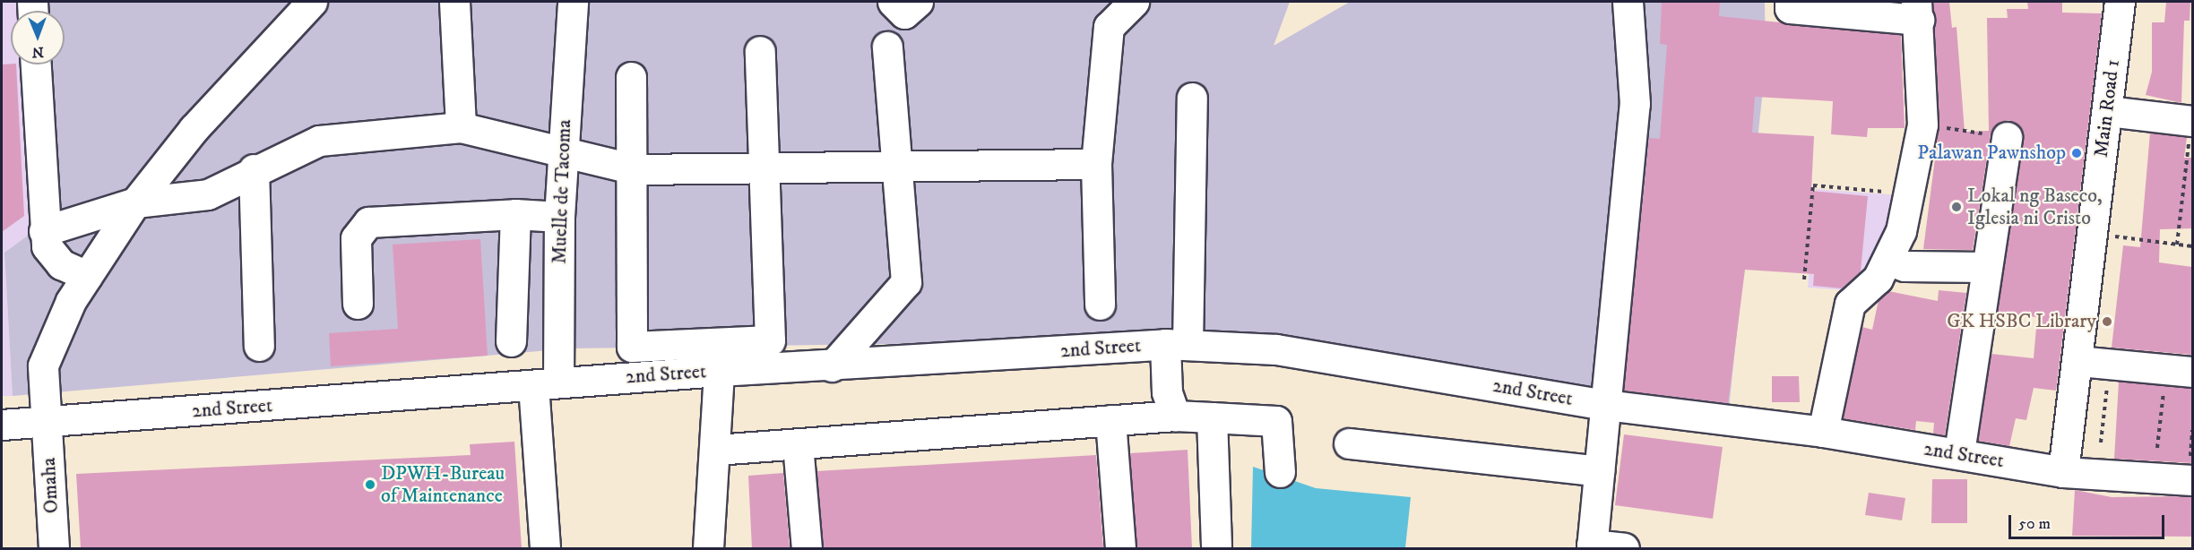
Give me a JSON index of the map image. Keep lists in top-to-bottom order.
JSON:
{
  "streets": {
    "street": [
      "Main Road 1",
      "Muelle de Tacoma",
      "2nd Street",
      "Omaha"
    ]
  },
  "crossings": [
    ["Main Road 1", "2nd Street"],
    ["Muelle de Tacoma", "2nd Street"],
    ["2nd Street", "Omaha"]
  ],
  "places": [
    "Palawan Pawnshop",
    "Lokal ng Baseco, Iglesia ni Cristo",
    "GK HSBC Library",
    "DPWH-Bureau of Maintenance"
  ],
  "scale_bar": "50 m",
  "north": "bottom"
}
